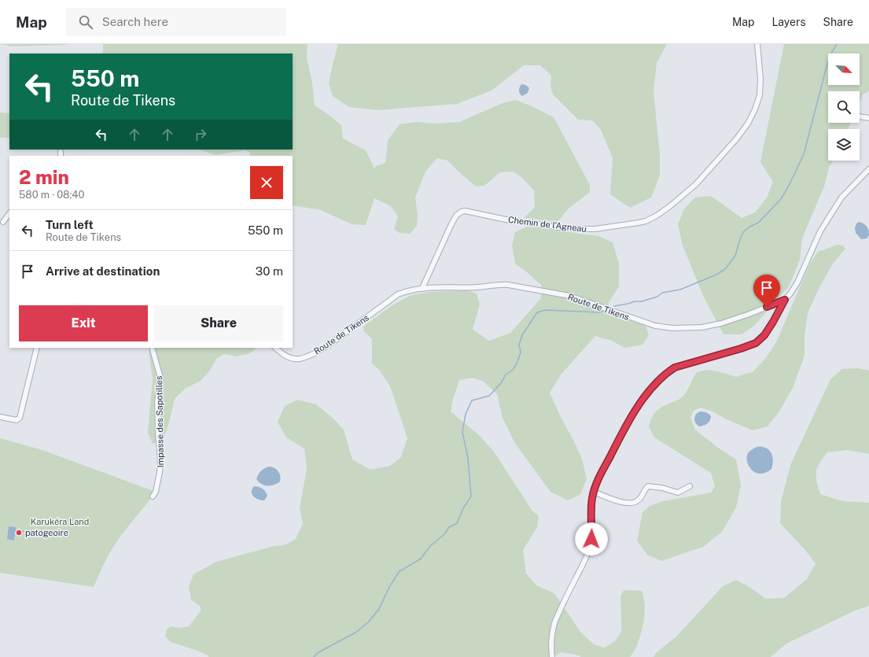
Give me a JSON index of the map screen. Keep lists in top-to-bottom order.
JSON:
{
  "streets": {
    "street": ["Chemin de l’Agneau", "Route de Tikens", "Impasse des Sapotilles"]
  },
  "crossings": [
    ["Chemin de l’Agneau", "Route de Tikens"]
  ],
  "parks": ["Karukéra Land"],
  "places": ["patogeoire"],
  "north": "bottom right",
  "page": {
    "header": "Map",
    "search": "Search here",
    "nav": ["Map", "Layers", "Share"],
    "turn": ["550 m", "Route de Tikens"],
    "heading": ["2 min", "580 m · 08:40"],
    "list": [
      {
        "name": "Turn left",
        "note": "Route de Tikens",
        "value": "550 m"
      },
      {
        "name": "Arrive at destination",
        "value": "30 m"
      }
    ],
    "buttons": ["Exit", "Share"]
  }
}
